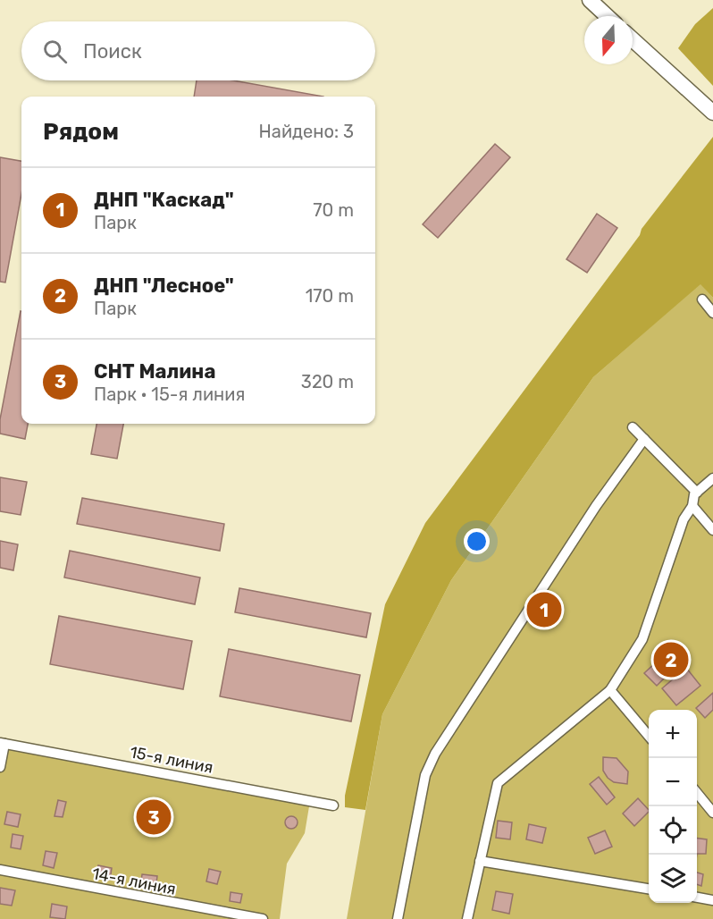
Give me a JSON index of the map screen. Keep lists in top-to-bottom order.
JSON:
{
  "streets": {
    "street": ["15-я линия", "14-я линия"]
  },
  "north": "bottom",
  "page": {
    "search": "Поиск",
    "heading": ["Рядом", "Найдено: 3"],
    "list": [
      {
        "mark": "1",
        "name": "ДНП \"Каскад\"",
        "note": "Парк",
        "value": "70 m"
      },
      {
        "mark": "2",
        "name": "ДНП \"Лесное\"",
        "note": "Парк",
        "value": "170 m"
      },
      {
        "mark": "3",
        "name": "СНТ Малина",
        "note": "Парк · 15-я линия",
        "value": "320 m"
      }
    ],
    "pins": ["1", "2", "3"],
    "map_buttons": ["+", "−"]
  }
}
